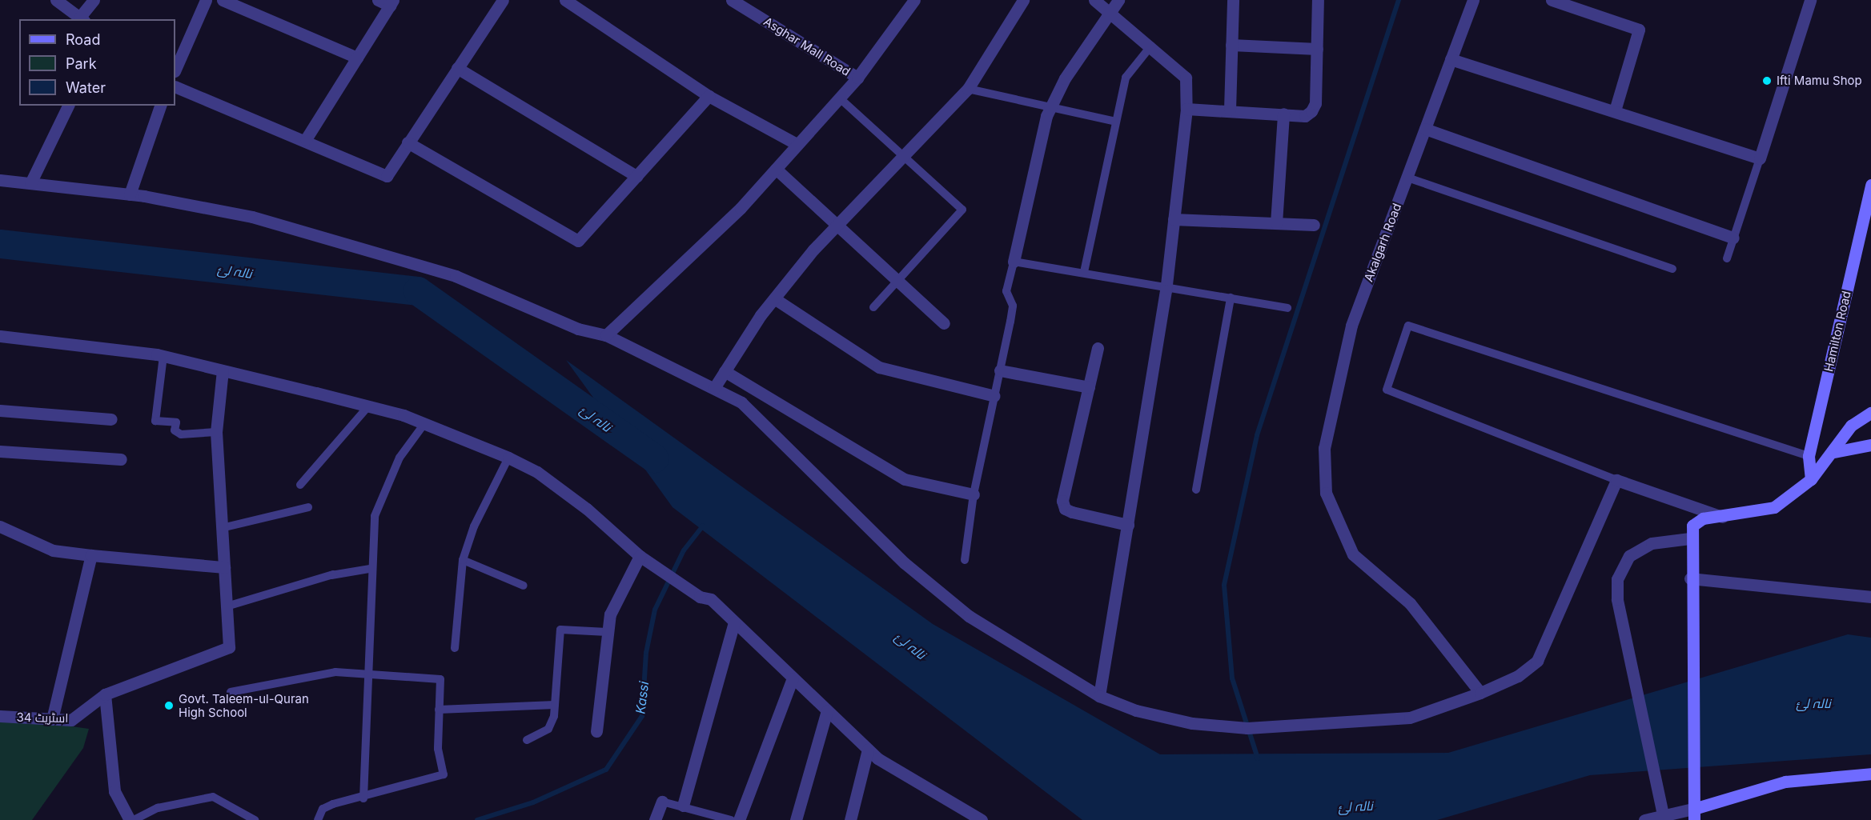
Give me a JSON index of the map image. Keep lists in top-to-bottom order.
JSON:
{
  "streets": {
    "main road": ["Hamilton Road"],
    "street": ["Asghar Mall Road", "Akalgarh Road", "اسٹریٹ 34"]
  },
  "water": ["نالہ لئ", "Kassi"],
  "places": ["Ifti Mamu Shop", "Govt. Taleem-ul-Quran High School"],
  "legend": ["Road", "Park", "Water"]
}
